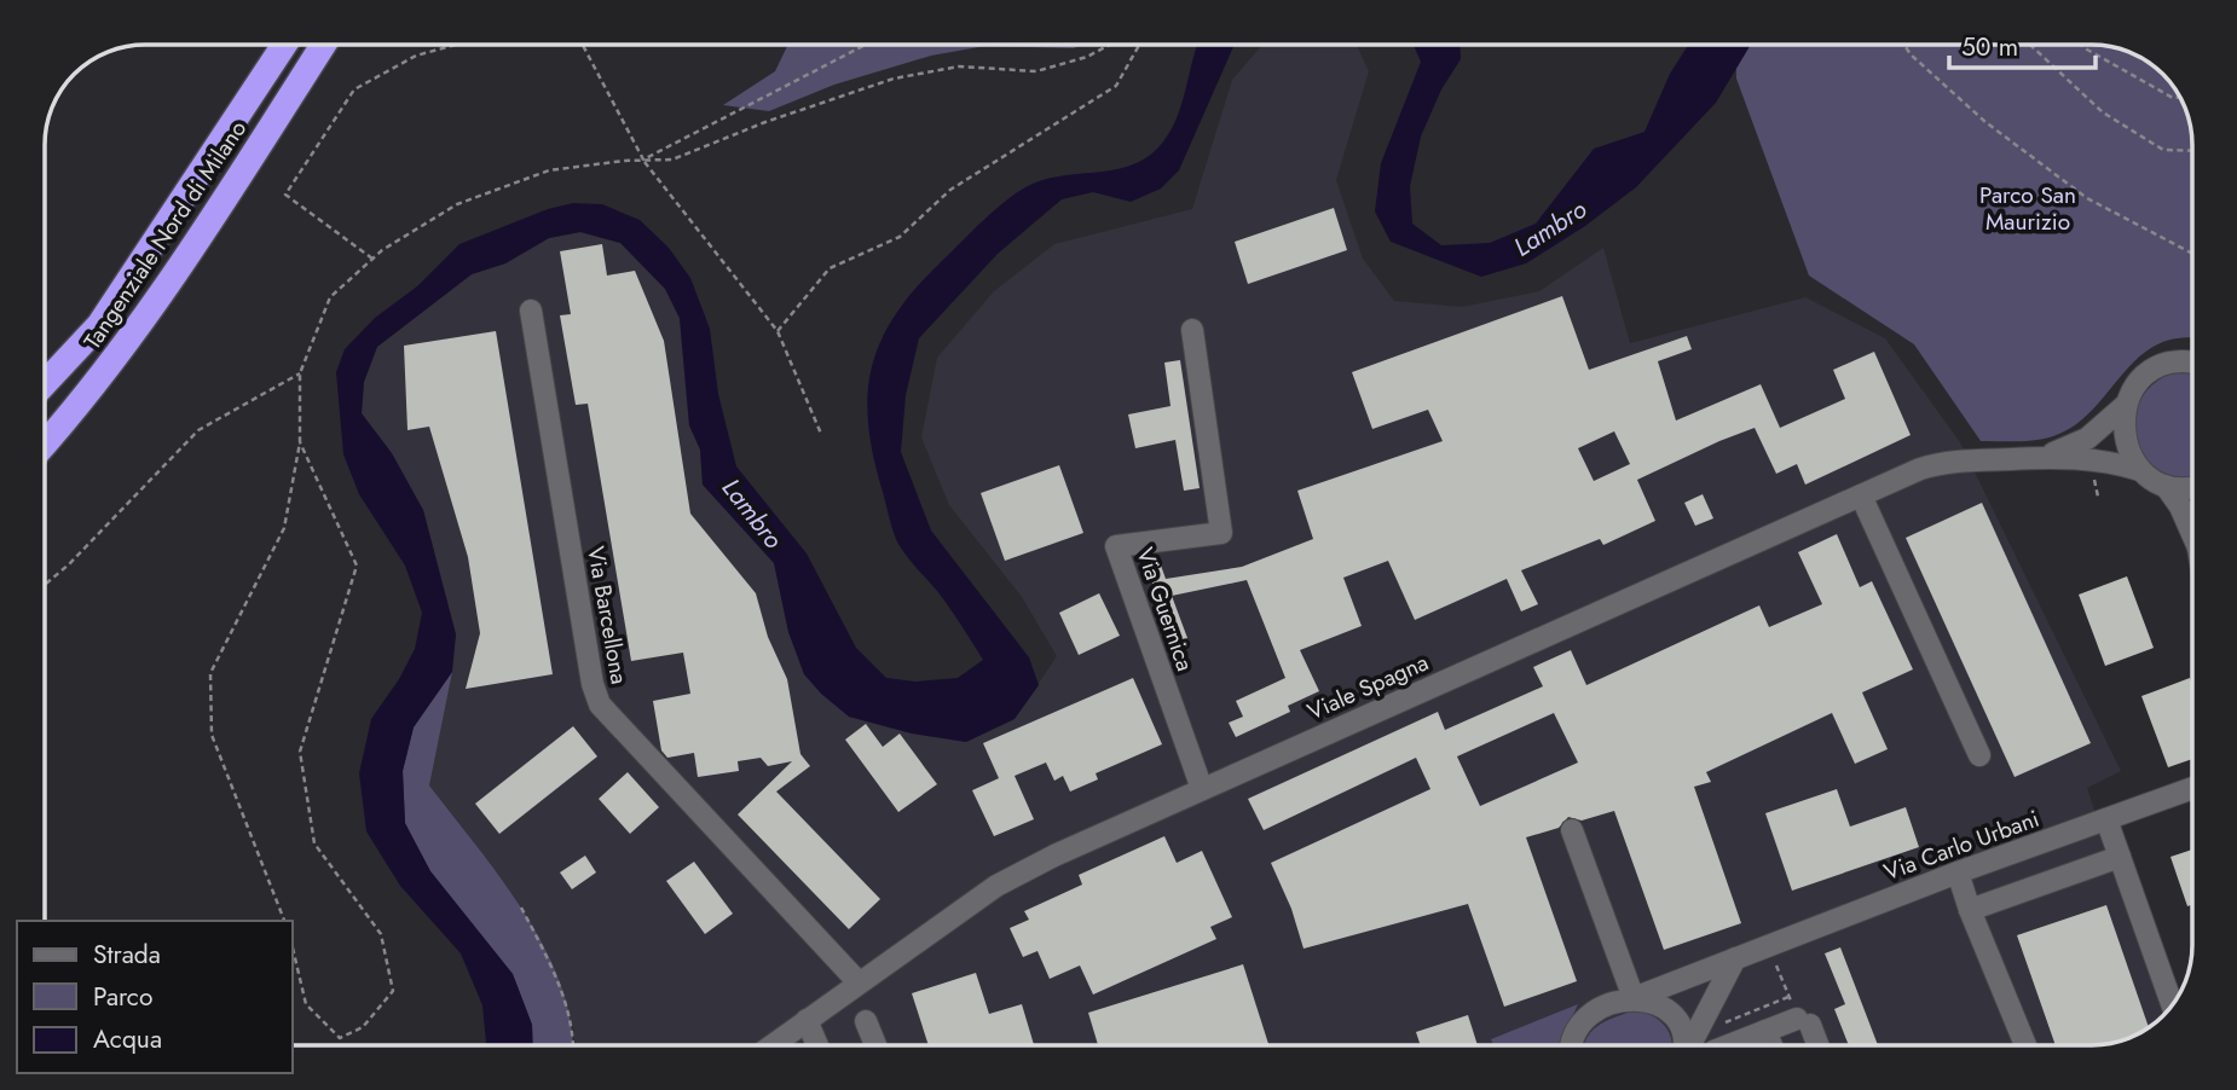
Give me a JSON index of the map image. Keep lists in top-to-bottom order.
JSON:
{
  "streets": {
    "highway": ["Tangenziale Nord di Milano"],
    "street": [
      "Via Guernica",
      "Via Barcellona",
      "Viale Spagna",
      "Via Carlo Urbani"
    ]
  },
  "crossings": [
    ["Via Guernica", "Viale Spagna"],
    ["Via Barcellona", "Viale Spagna"]
  ],
  "water": ["Lambro"],
  "parks": ["Parco San Maurizio"],
  "legend": ["Strada", "Parco", "Acqua"],
  "scale_bar": "50 m"
}
